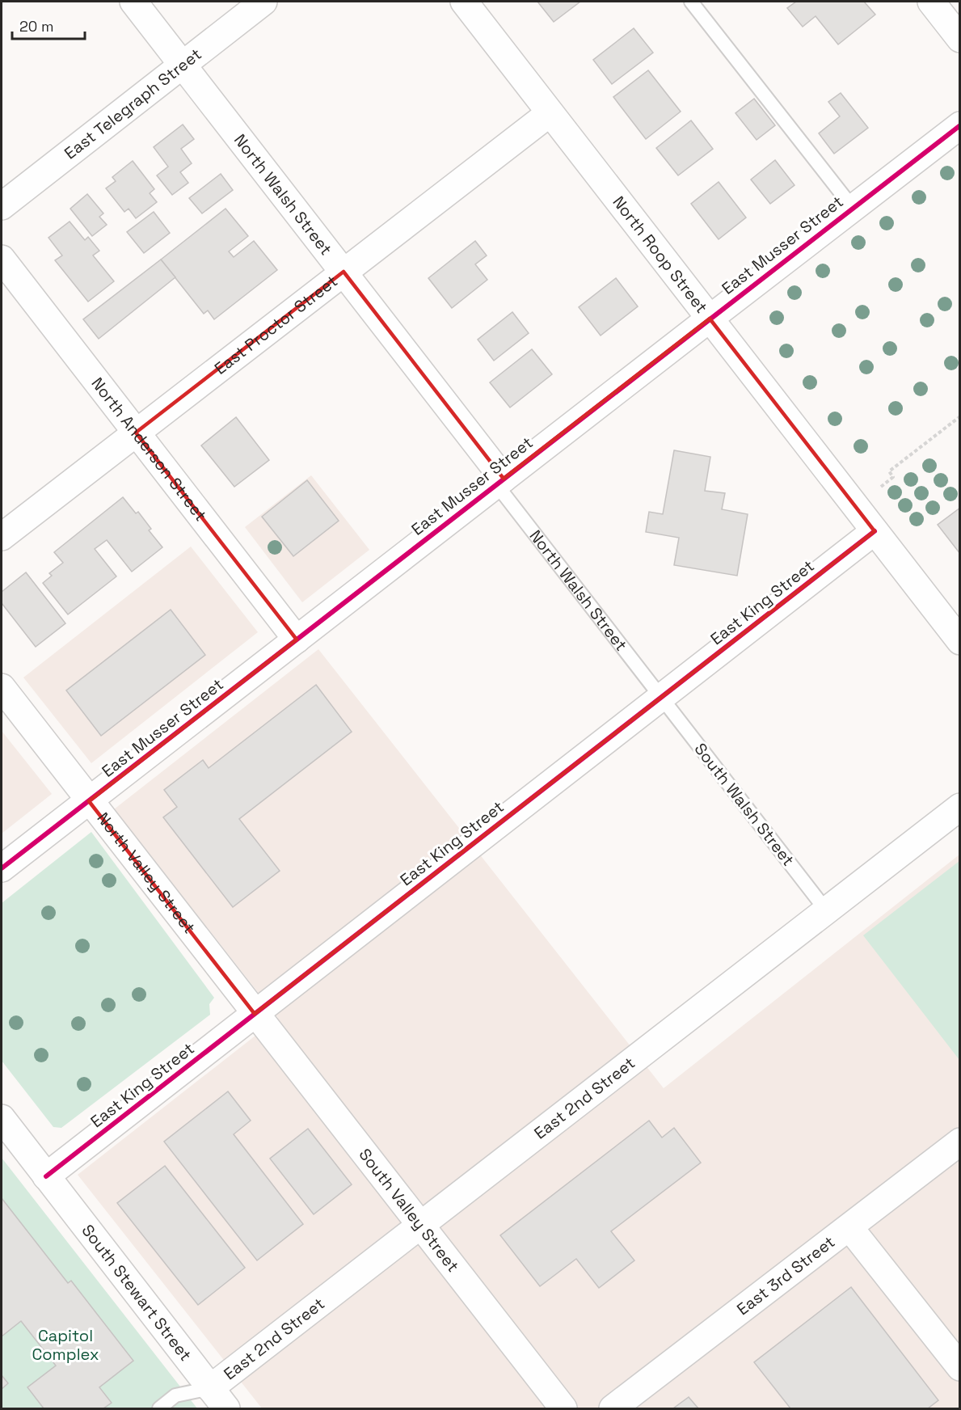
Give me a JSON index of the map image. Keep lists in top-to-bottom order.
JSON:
{
  "streets": {
    "street": [
      "East Telegraph Street",
      "North Walsh Street",
      "East Musser Street",
      "North Roop Street",
      "East Proctor Street",
      "North Anderson Street",
      "East King Street",
      "North Valley Street",
      "East 2nd Street",
      "South Valley Street",
      "East 3rd Street",
      "South Stewart Street"
    ],
    "lane": ["South Walsh Street"]
  },
  "crossings": [
    ["East Telegraph Street", "North Walsh Street"],
    ["North Walsh Street", "East Musser Street"],
    ["North Walsh Street", "East Proctor Street"],
    ["North Walsh Street", "East King Street"],
    ["North Walsh Street", "South Walsh Street"],
    ["East Musser Street", "North Roop Street"],
    ["East Musser Street", "North Anderson Street"],
    ["East Musser Street", "North Valley Street"],
    ["North Roop Street", "East Proctor Street"],
    ["North Roop Street", "East King Street"],
    ["East Proctor Street", "North Anderson Street"],
    ["East King Street", "South Walsh Street"],
    ["East King Street", "North Valley Street"],
    ["East King Street", "South Valley Street"],
    ["East King Street", "South Stewart Street"],
    ["South Walsh Street", "East 2nd Street"],
    ["North Valley Street", "South Valley Street"],
    ["East 2nd Street", "South Valley Street"],
    ["East 2nd Street", "South Stewart Street"]
  ],
  "parks": ["Capitol Complex"],
  "scale_bar": "20 m"
}
